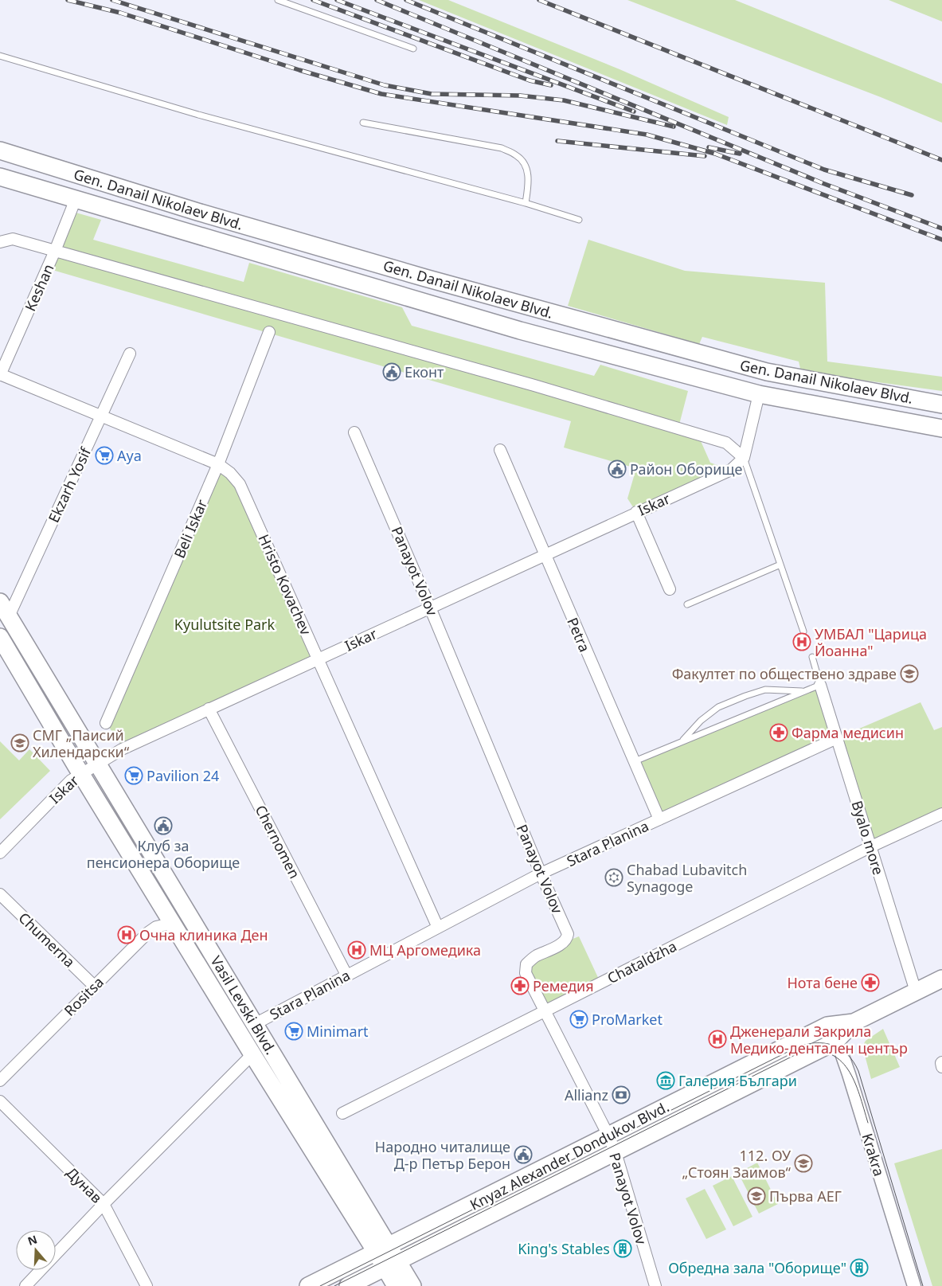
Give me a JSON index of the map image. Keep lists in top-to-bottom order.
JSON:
{
  "streets": {
    "main road": ["Gen. Danail Nikolaev Blvd.", "Vasil Levski Blvd.", "Knyaz Alexander Dondukov Blvd."],
    "street": [
      "Keshan",
      "Ekzarh Yosif",
      "Iskar",
      "Beli Iskar",
      "Panayot Volov",
      "Hristo Kovachev",
      "Petra",
      "Byalo more",
      "Chernomen",
      "Stara Planina",
      "Chumerna",
      "Chataldzha",
      "Rositsa",
      "Krakra",
      "Дунав"
    ]
  },
  "crossings": [
    ["Gen. Danail Nikolaev Blvd.", "Keshan"],
    ["Keshan", "Hristo Kovachev"],
    ["Ekzarh Yosif", "Hristo Kovachev"],
    ["Ekzarh Yosif", "Vasil Levski Blvd."],
    ["Iskar", "Panayot Volov"],
    ["Iskar", "Hristo Kovachev"],
    ["Iskar", "Petra"],
    ["Iskar", "Chernomen"],
    ["Iskar", "Vasil Levski Blvd."],
    ["Beli Iskar", "Hristo Kovachev"],
    ["Panayot Volov", "Stara Planina"],
    ["Panayot Volov", "Chataldzha"],
    ["Panayot Volov", "Knyaz Alexander Dondukov Blvd."],
    ["Hristo Kovachev", "Stara Planina"],
    ["Petra", "Stara Planina"],
    ["Byalo more", "Stara Planina"],
    ["Byalo more", "Chataldzha"],
    ["Byalo more", "Knyaz Alexander Dondukov Blvd."],
    ["Chernomen", "Stara Planina"],
    ["Stara Planina", "Vasil Levski Blvd."],
    ["Chumerna", "Rositsa"],
    ["Rositsa", "Vasil Levski Blvd."],
    ["Vasil Levski Blvd.", "Knyaz Alexander Dondukov Blvd."],
    ["Krakra", "Knyaz Alexander Dondukov Blvd."]
  ],
  "parks": ["Kyulutsite Park"],
  "places": {
    "public building": [
      "Еконт",
      "Район Оборище",
      "Клуб за пенсионера Оборище",
      "Народно читалище Д-р Петър Берон"
    ],
    "supermarket": [
      "Aya",
      "Pavilion 24",
      "ProMarket",
      "Minimart"
    ],
    "hospital": [
      "УМБАЛ \"Царица Йоанна\"",
      "Очна клиника Ден",
      "МЦ Аргомедика",
      "Дженерали Закрила Медико-дентален център"
    ],
    "school or university": [
      "Факултет по обществено здраве",
      "СМГ „Паисий Хилендарски“",
      "112. ОУ „Стоян Заимов“",
      "Първа АЕГ"
    ],
    "pharmacy": ["Фарма медисин", "Нота бене", "Ремедия"],
    "synagogue": ["Chabad Lubavitch Synagoge"],
    "museum": ["Галерия Българи"],
    "bank": ["Allianz"],
    "building": ["King's Stables", "Обредна зала \"Оборище\""]
  },
  "north": "top"
}
